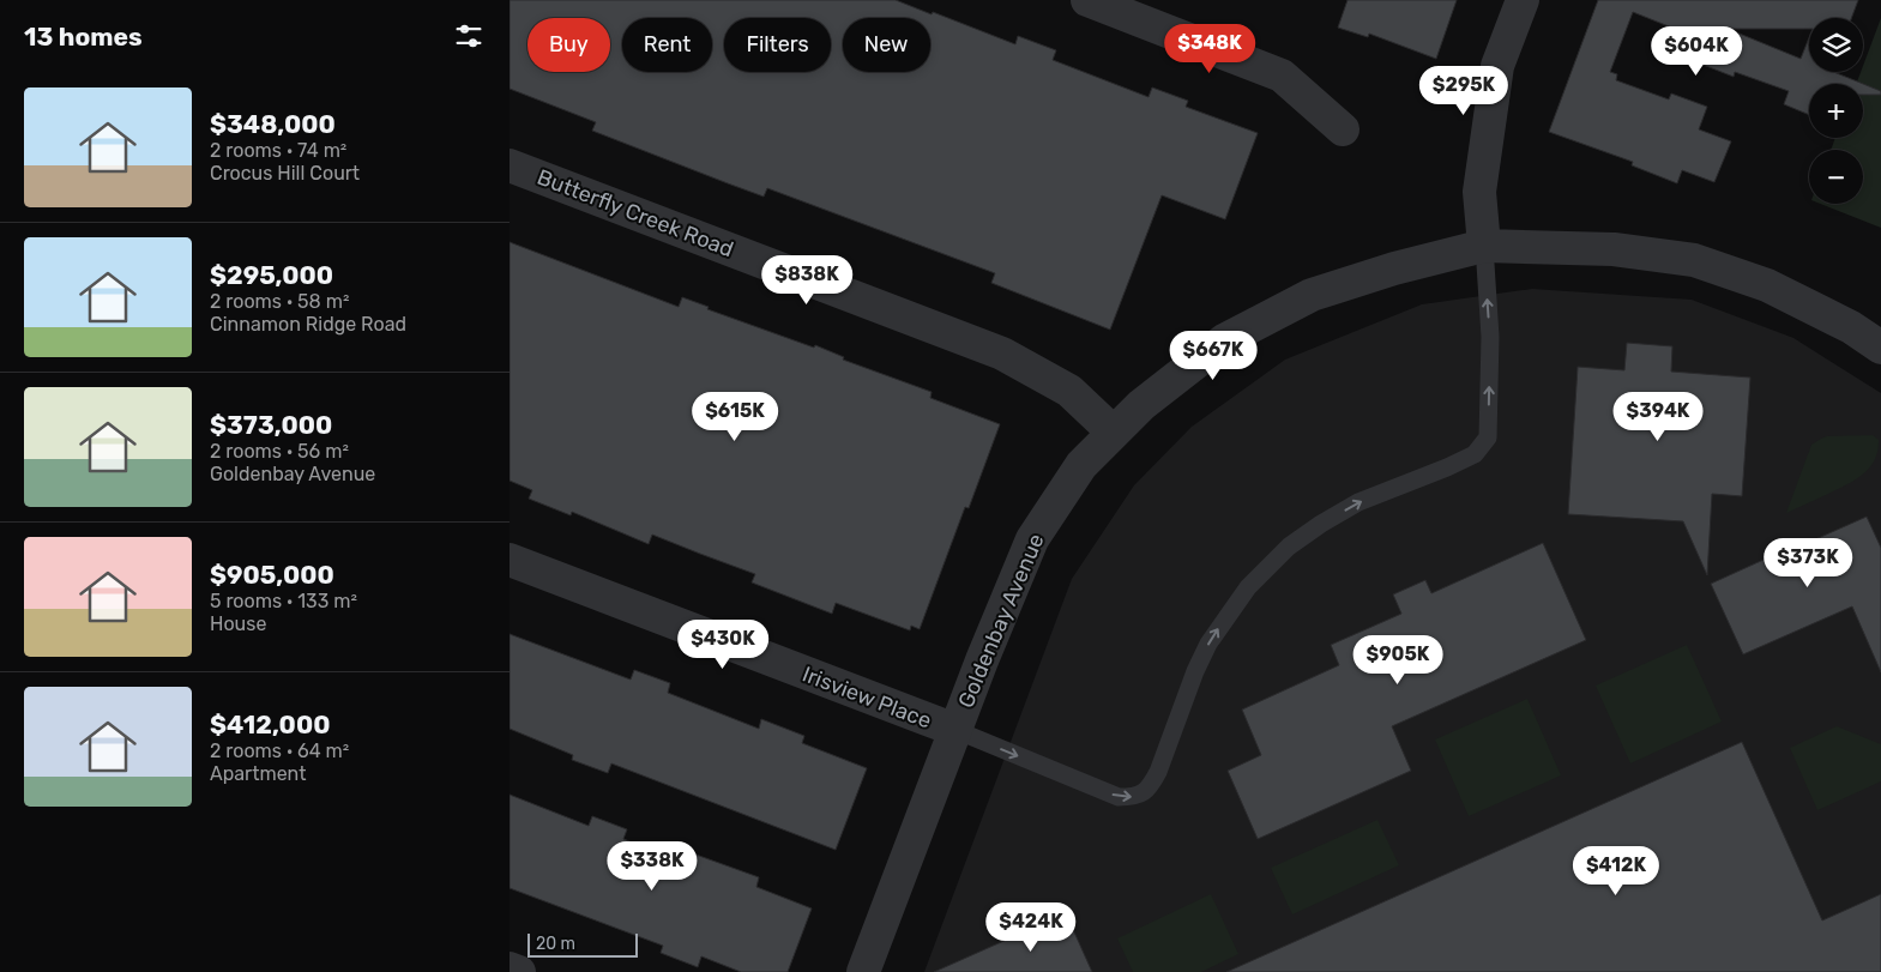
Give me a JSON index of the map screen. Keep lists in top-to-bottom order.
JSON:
{
  "streets": {
    "street": ["Butterfly Creek Road", "Goldenbay Avenue", "Irisview Place"]
  },
  "crossings": [
    ["Butterfly Creek Road", "Goldenbay Avenue"],
    ["Goldenbay Avenue", "Irisview Place"]
  ],
  "scale_bar": "20 m",
  "page": {
    "heading": "13 homes",
    "map_buttons": ["+", "−"],
    "chip": [
      "Buy",
      "Rent",
      "Filters",
      "New"
    ],
    "price": [
      "$348K",
      "$604K",
      "$295K",
      "$838K",
      "$667K",
      "$615K",
      "$394K",
      "$373K",
      "$430K",
      "$905K",
      "$338K",
      "$412K",
      "$424K"
    ],
    "list": [
      {
        "name": "$348,000",
        "note": "2 rooms · 74 m² · Crocus Hill Court"
      },
      {
        "name": "$295,000",
        "note": "2 rooms · 58 m² · Cinnamon Ridge Road"
      },
      {
        "name": "$373,000",
        "note": "2 rooms · 56 m² · Goldenbay Avenue"
      },
      {
        "name": "$905,000",
        "note": "5 rooms · 133 m² · House"
      },
      {
        "name": "$412,000",
        "note": "2 rooms · 64 m² · Apartment"
      }
    ],
    "scale": "20 m"
  }
}
